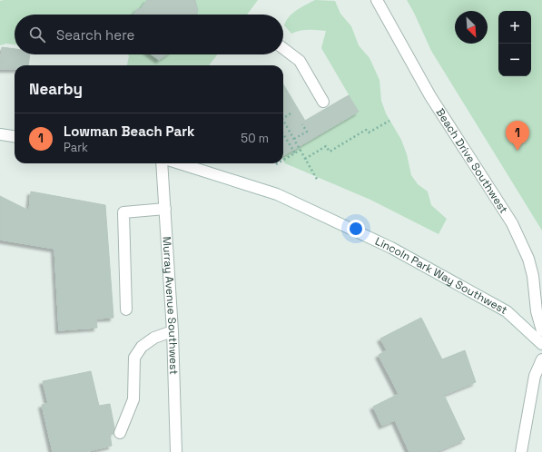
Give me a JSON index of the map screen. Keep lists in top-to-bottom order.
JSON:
{
  "streets": {
    "street": ["Beach Drive Southwest", "Lincoln Park Way Southwest", "Murray Avenue Southwest"]
  },
  "north": "bottom right",
  "page": {
    "map_buttons": ["+", "−"],
    "search": "Search here",
    "heading": "Nearby",
    "list": [
      {
        "mark": "1",
        "name": "Lowman Beach Park",
        "note": "Park",
        "value": "50 m"
      }
    ],
    "pins": "1"
  }
}
